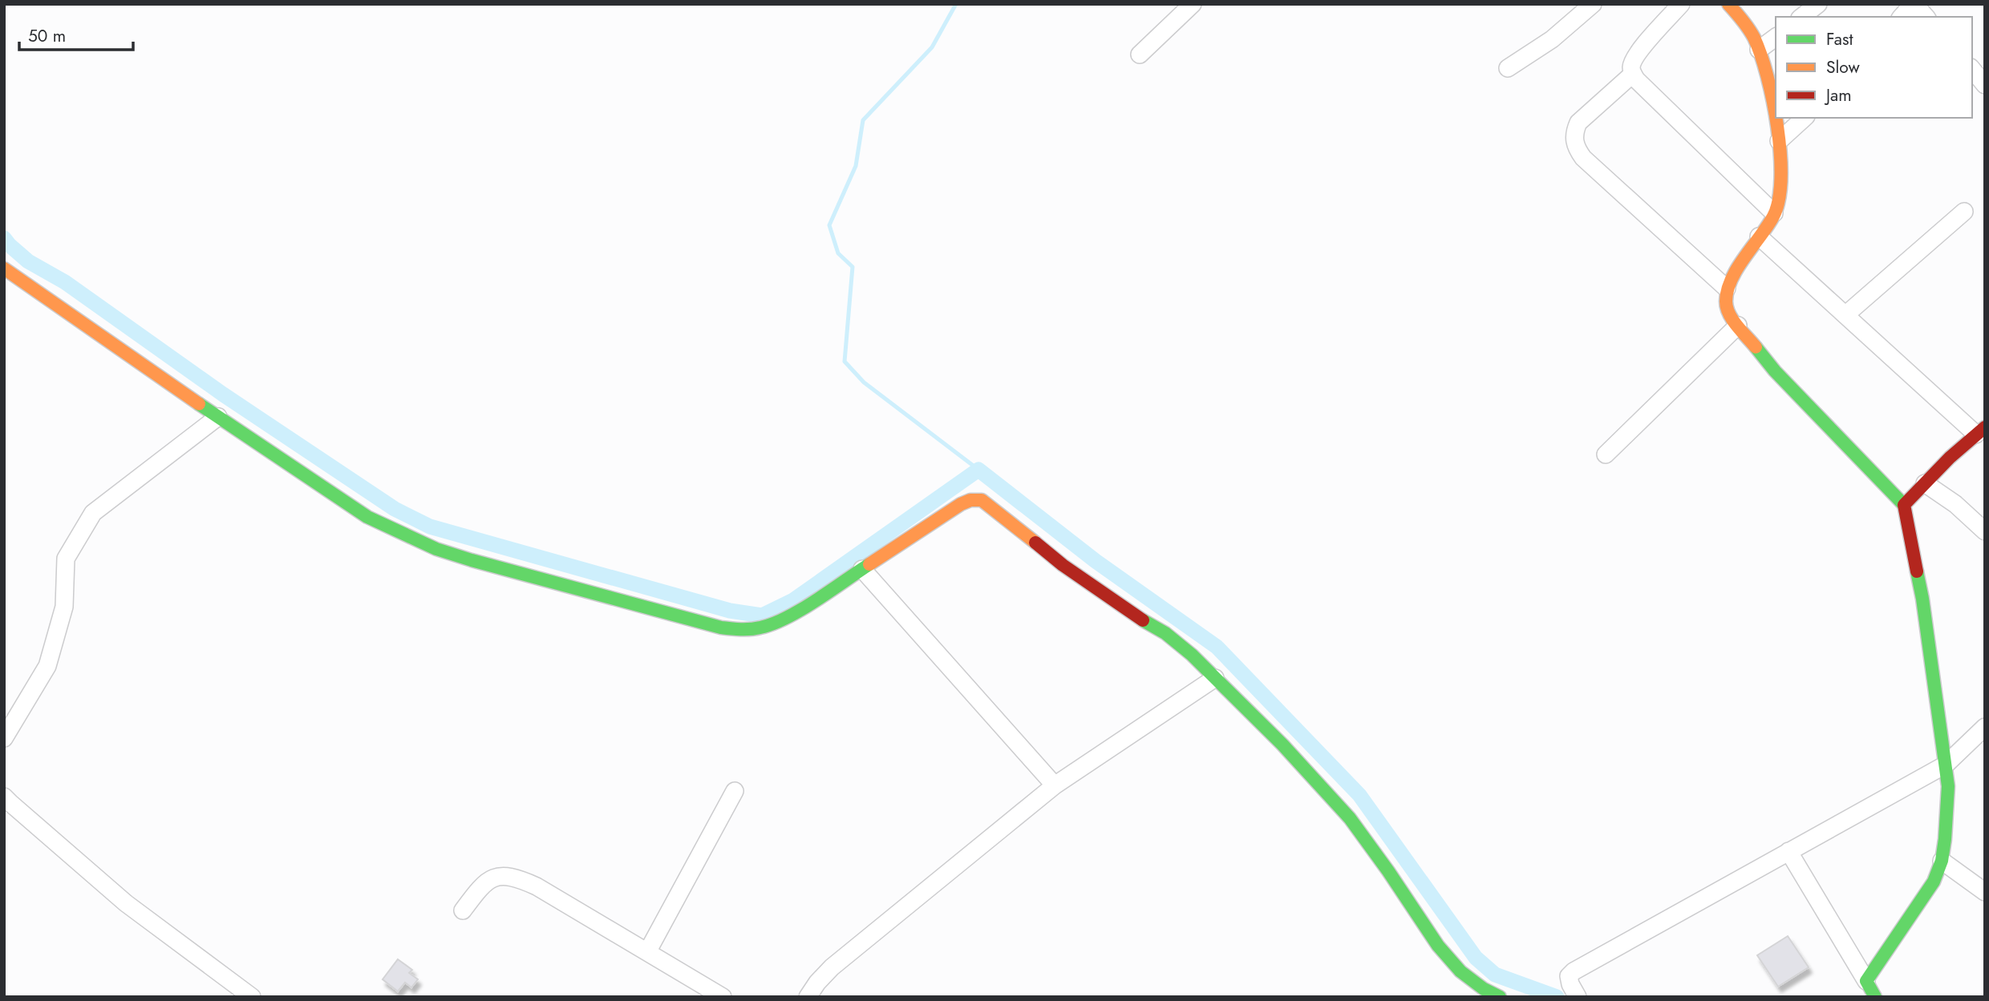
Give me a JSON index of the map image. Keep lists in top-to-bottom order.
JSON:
{
  "legend": ["Fast", "Slow", "Jam"],
  "scale_bar": "50 m"
}
